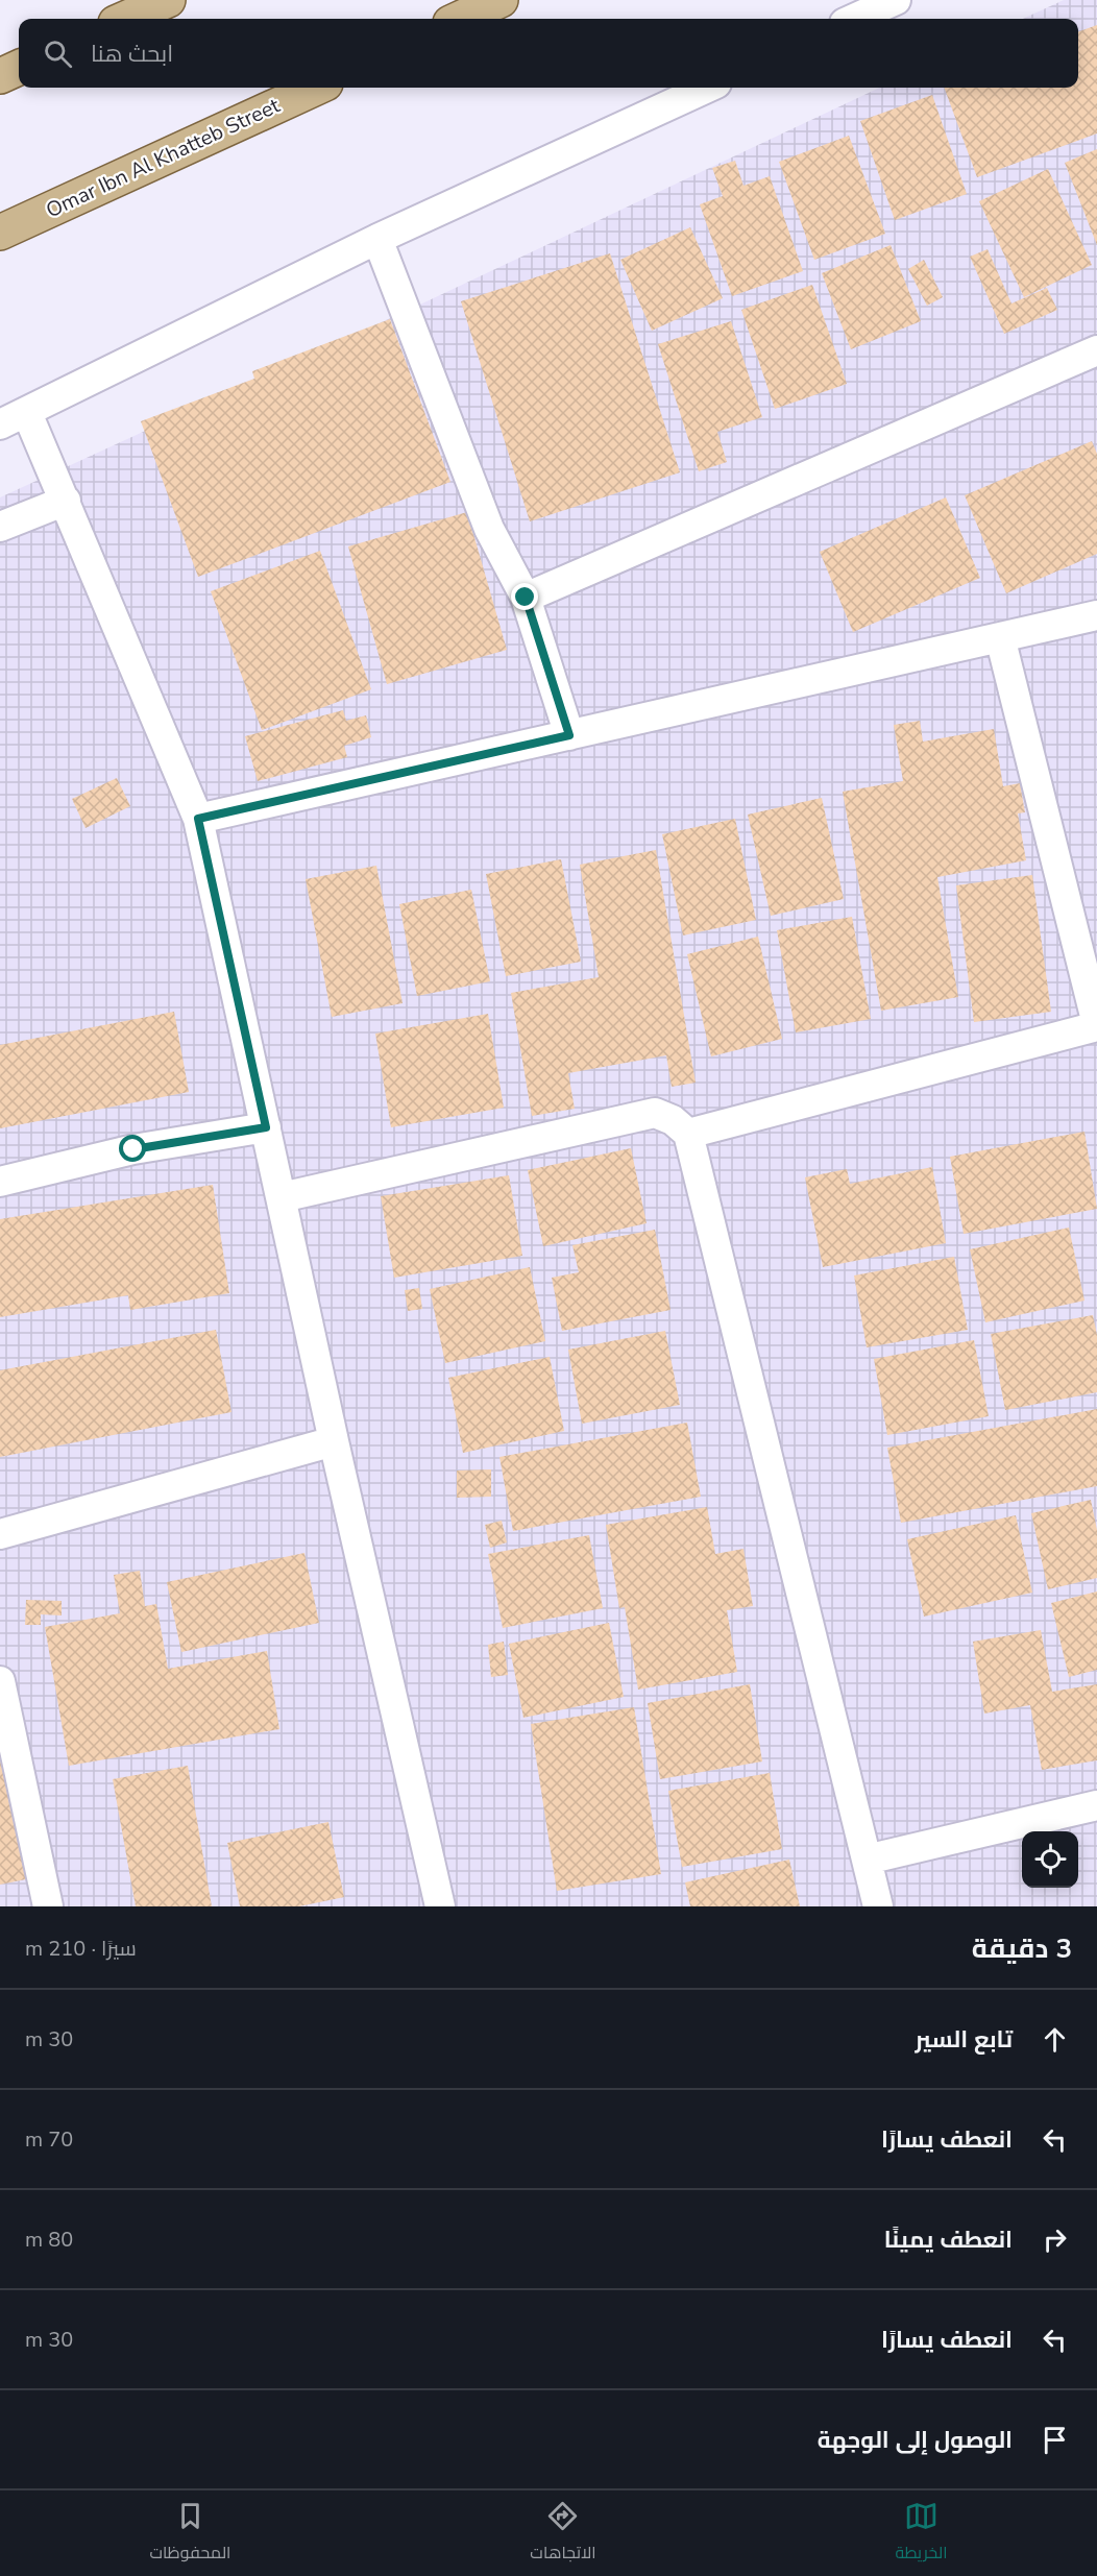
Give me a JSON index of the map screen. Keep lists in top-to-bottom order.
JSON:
{
  "streets": {
    "main road": ["Omar Ibn Al Khatteb Street"]
  },
  "page": {
    "search": "ابحث هنا",
    "heading": ["3 دقيقة", "سيرًا · 210 m"],
    "list": [
      ["تابع السير", "30 m"],
      ["انعطف يسارًا", "70 m"],
      ["انعطف يمينًا", "80 m"],
      ["انعطف يسارًا", "30 m"],
      "الوصول إلى الوجهة"
    ],
    "nav": ["الخريطة", "الاتجاهات", "المحفوظات"]
  }
}
